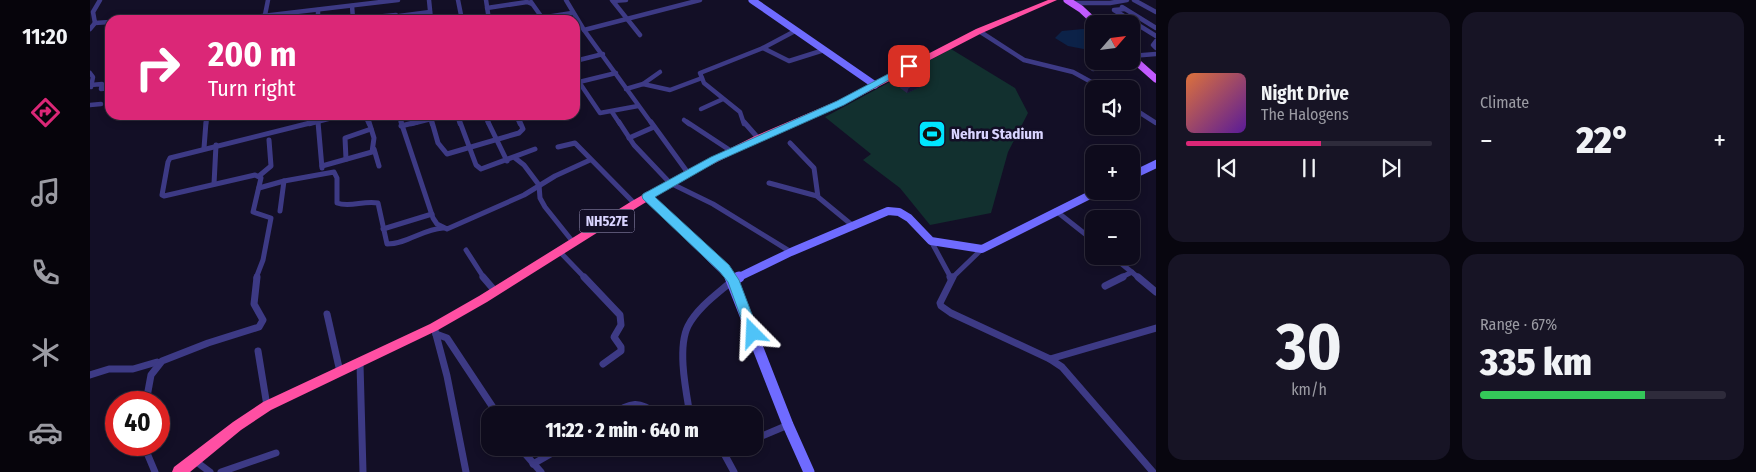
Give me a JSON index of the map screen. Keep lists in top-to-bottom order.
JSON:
{
  "streets": {
    "highway": ["NH527E"]
  },
  "places": {
    "sports": ["Nehru Stadium"]
  },
  "north": "top right",
  "page": {
    "tabs": "11:20",
    "tile": [
      "Climate",
      ["30", "km/h"],
      ["Range · 67%", "335 km"]
    ],
    "map_buttons": ["+", "−"],
    "turn": ["200 m", "Turn right"],
    "song": ["Night Drive", "The Halogens"],
    "heat": ["−", "22°", "+"],
    "limit": "40",
    "trip": "11:22 · 2 min · 640 m"
  }
}
